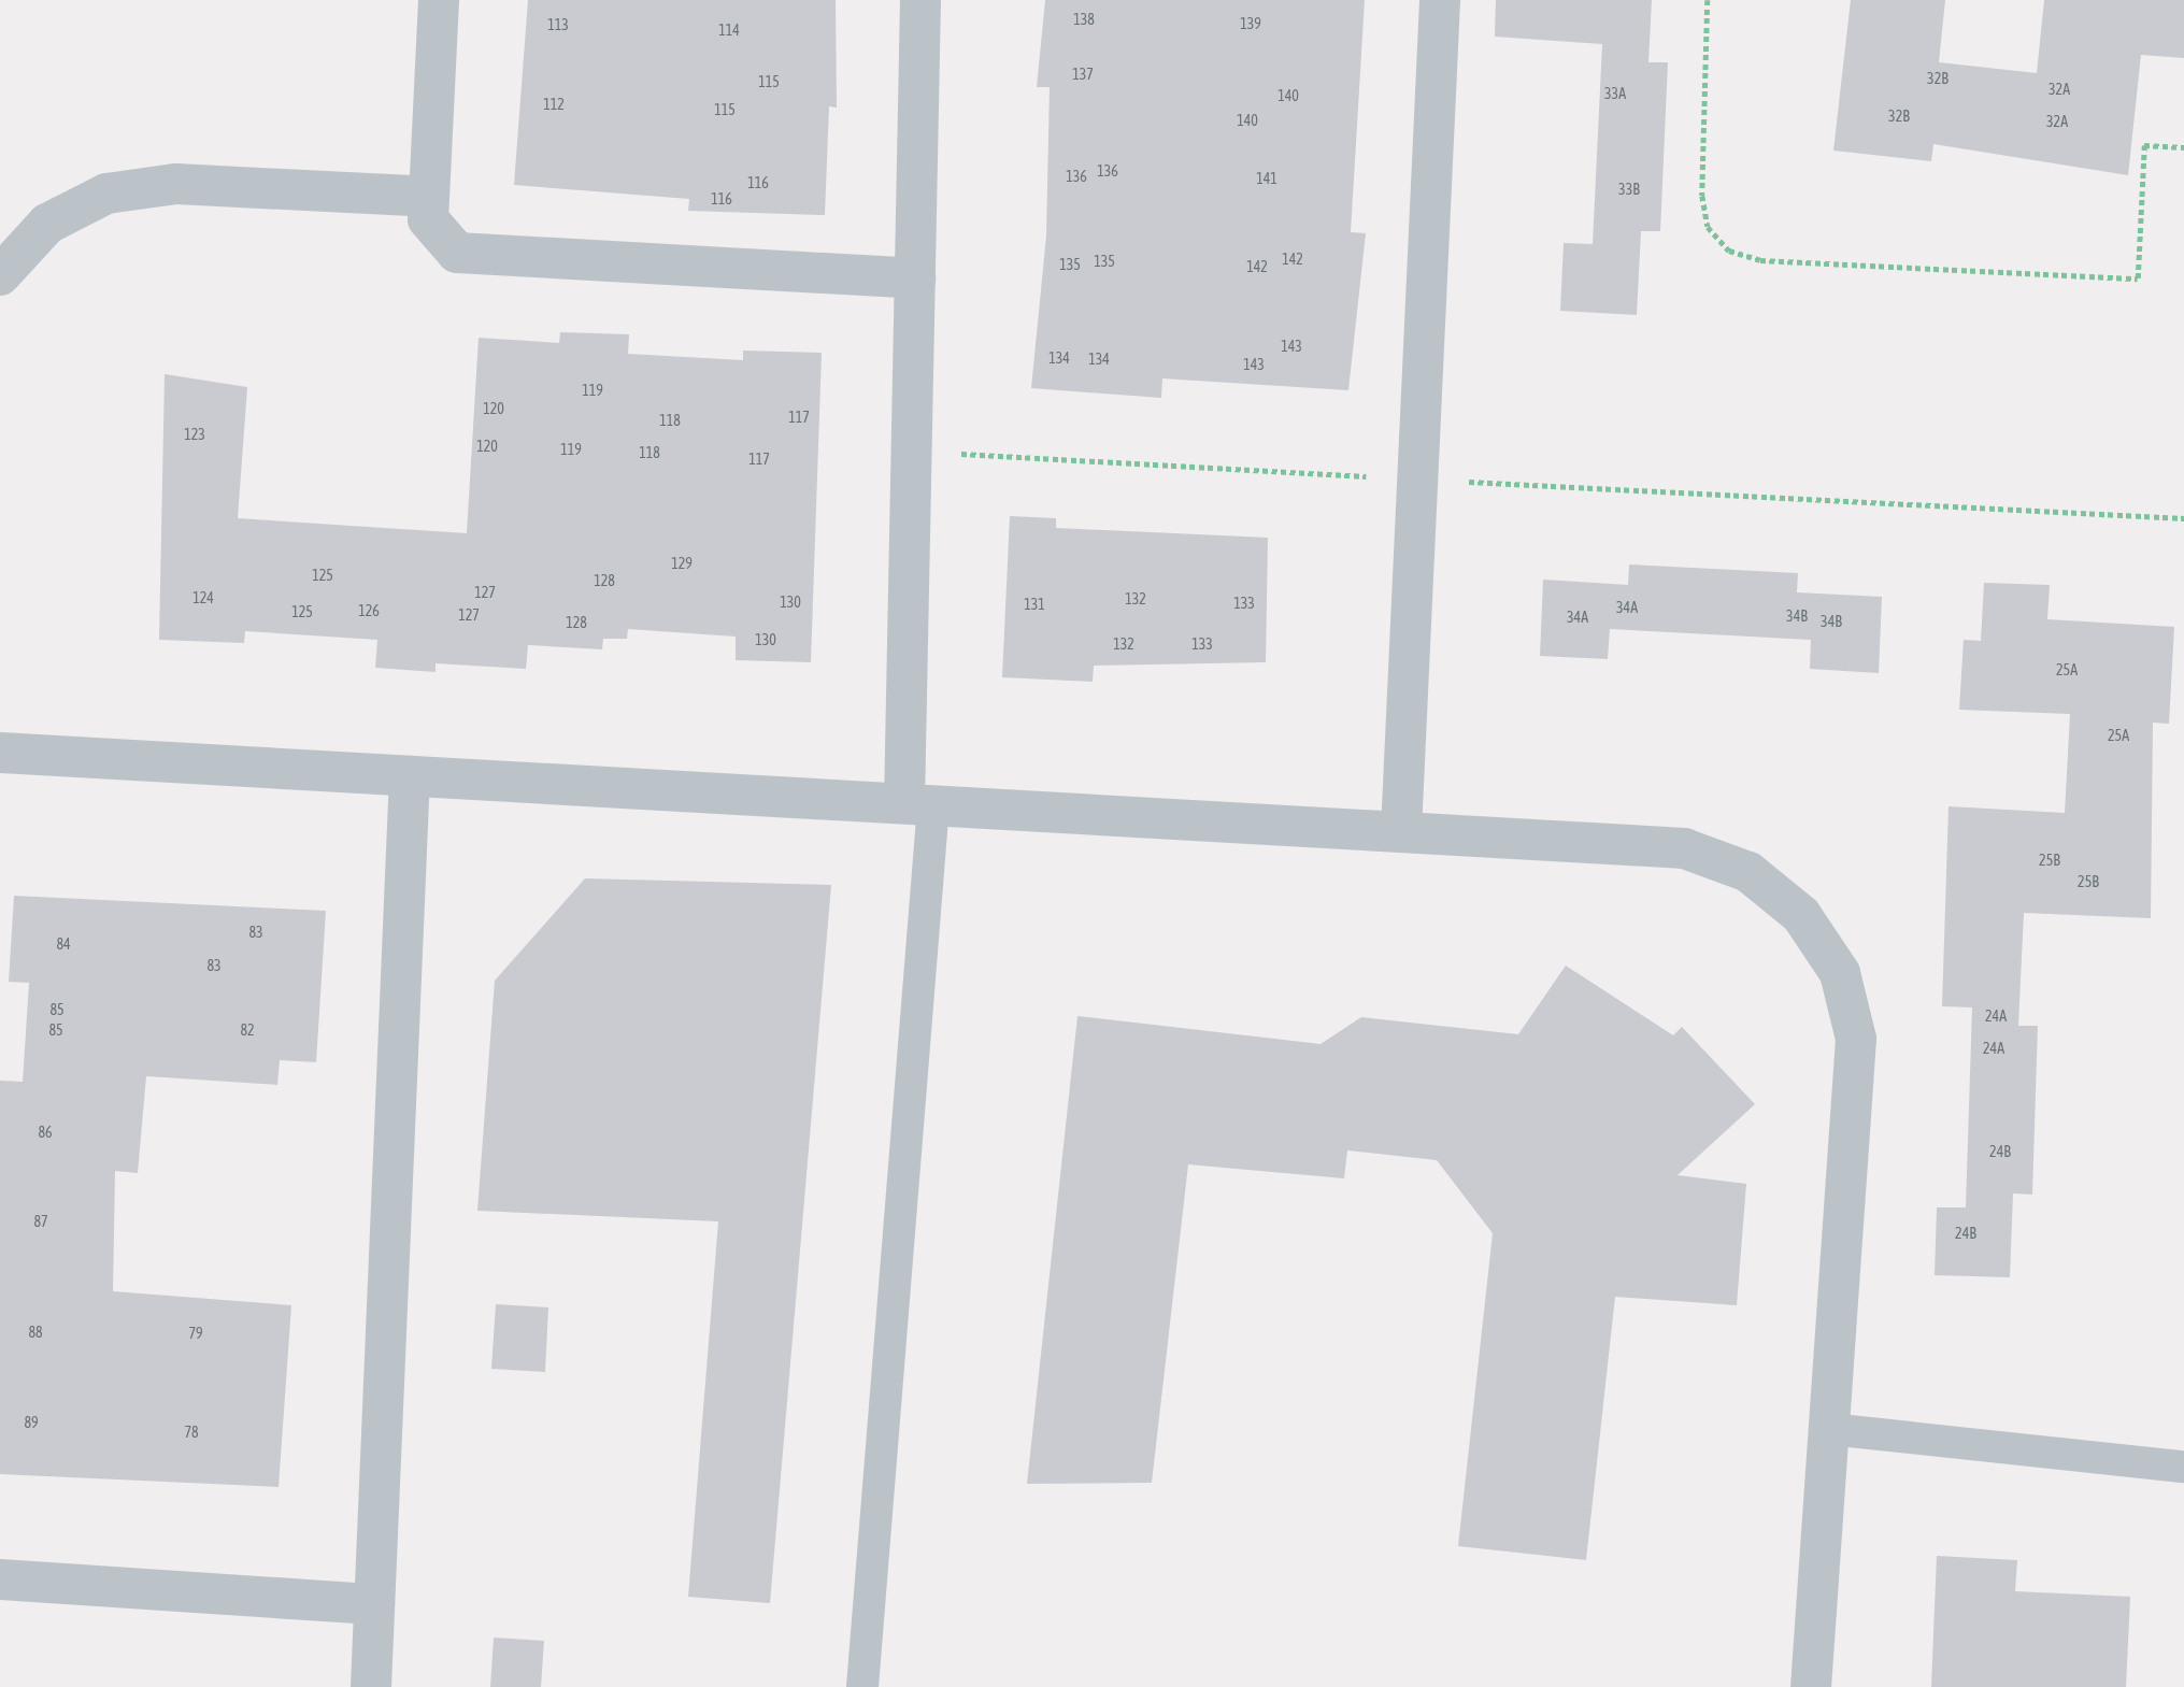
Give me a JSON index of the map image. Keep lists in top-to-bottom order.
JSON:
{
  "house_numbers": [
    "138",
    "139",
    "113",
    "114",
    "137",
    "32B",
    "115",
    "32A",
    "33A",
    "140",
    "112",
    "115",
    "32B",
    "140",
    "32A",
    "136",
    "136",
    "141",
    "116",
    "33B",
    "116",
    "142",
    "135",
    "135",
    "142",
    "143",
    "134",
    "134",
    "143",
    "119",
    "120",
    "117",
    "118",
    "123",
    "120",
    "119",
    "118",
    "117",
    "129",
    "125",
    "128",
    "127",
    "124",
    "132",
    "130",
    "133",
    "131",
    "34A",
    "126",
    "125",
    "127",
    "34B",
    "34A",
    "34B",
    "128",
    "130",
    "132",
    "133",
    "25A",
    "25A",
    "25B",
    "25B",
    "83",
    "84",
    "83",
    "85",
    "24A",
    "85",
    "82",
    "24A",
    "86",
    "24B",
    "87",
    "24B",
    "88",
    "79",
    "89",
    "78"
  ]
}
